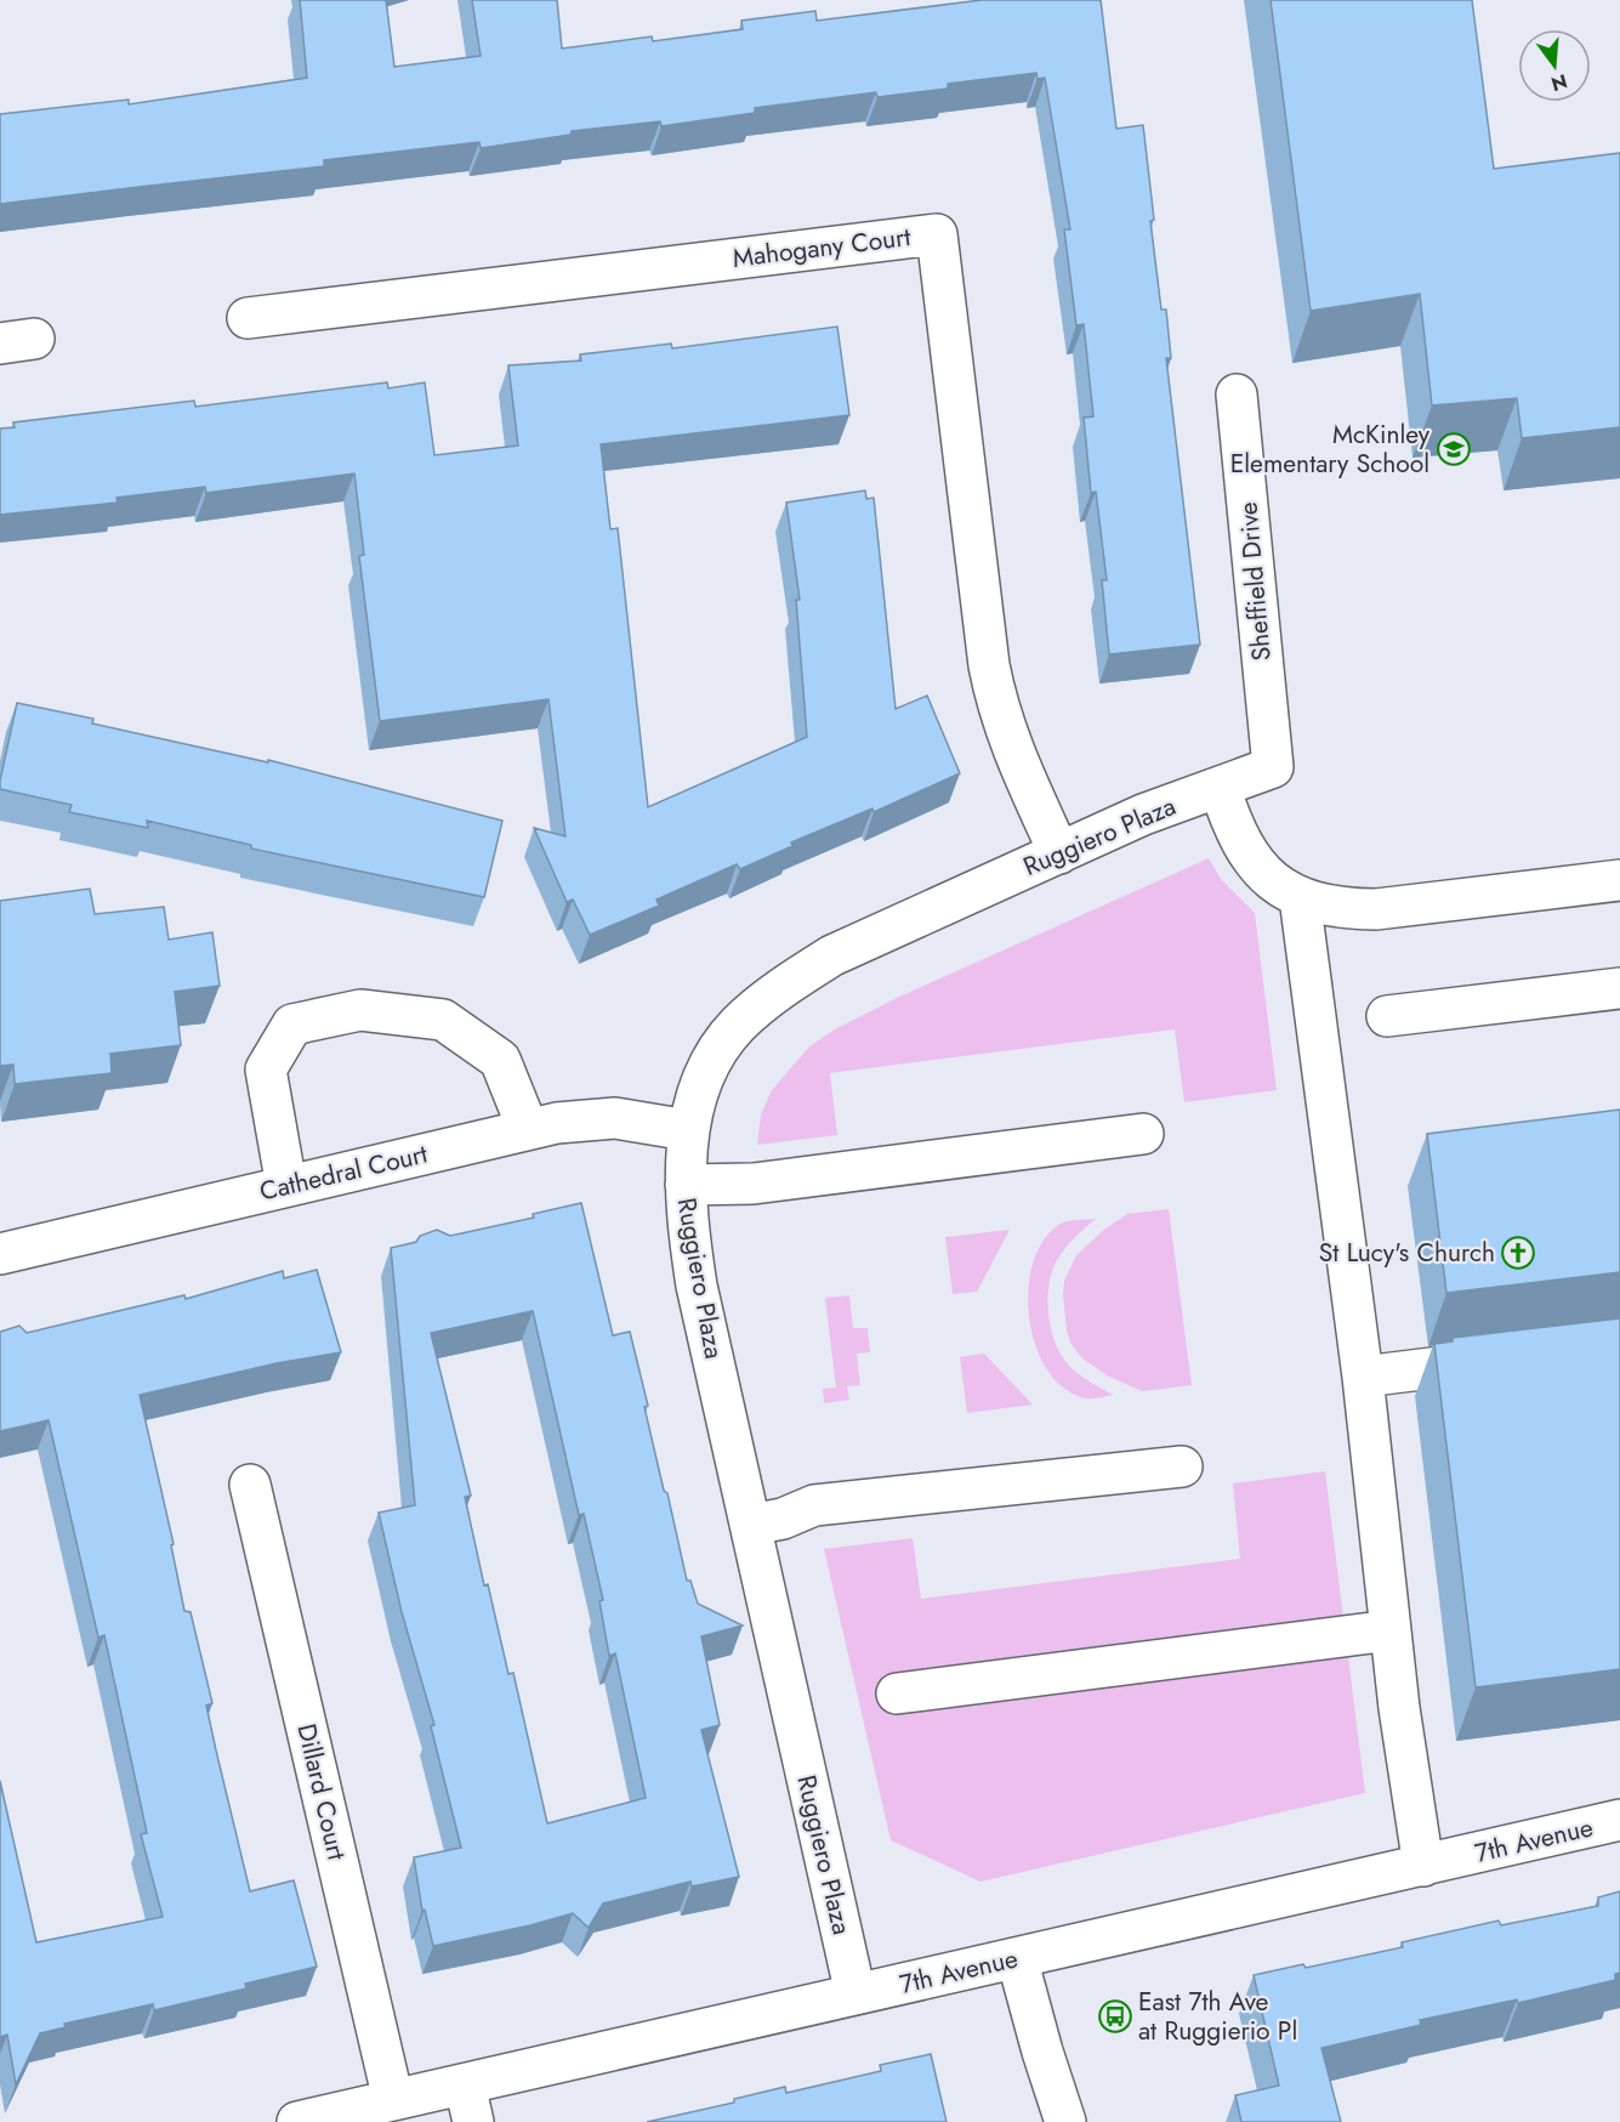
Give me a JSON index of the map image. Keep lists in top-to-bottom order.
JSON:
{
  "streets": {
    "street": [
      "Mahogany Court",
      "Sheffield Drive",
      "Ruggiero Plaza",
      "Cathedral Court",
      "Dillard Court",
      "7th Avenue"
    ]
  },
  "crossings": [
    ["Mahogany Court", "Ruggiero Plaza"],
    ["Sheffield Drive", "Ruggiero Plaza"],
    ["Ruggiero Plaza", "Cathedral Court"],
    ["Ruggiero Plaza", "7th Avenue"],
    ["Dillard Court", "7th Avenue"]
  ],
  "places": {
    "school or university": ["McKinley Elementary School"],
    "church": ["St Lucy's Church"],
    "bus stop": ["East 7th Ave at Ruggierio Pl"]
  },
  "north": "bottom"
}
